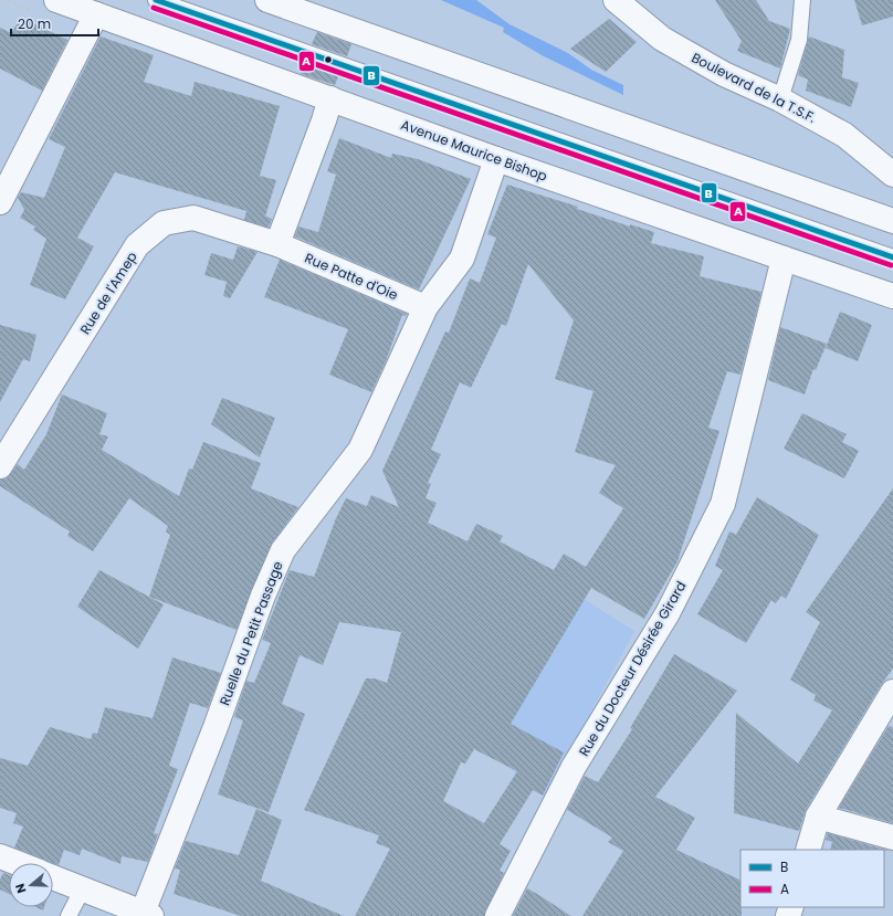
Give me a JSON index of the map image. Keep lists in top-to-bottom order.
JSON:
{
  "streets": {
    "street": [
      "Boulevard de la T.S.F.",
      "Avenue Maurice Bishop",
      "Rue Patte d'Oie",
      "Rue de l'Amep",
      "Ruelle du Petit Passage",
      "Rue du Docteur Désirée Girard"
    ]
  },
  "crossings": [
    ["Avenue Maurice Bishop", "Ruelle du Petit Passage"],
    ["Avenue Maurice Bishop", "Rue du Docteur Désirée Girard"],
    ["Rue Patte d'Oie", "Rue de l'Amep"],
    ["Rue Patte d'Oie", "Ruelle du Petit Passage"]
  ],
  "lines": ["transit line B", "transit line A"],
  "legend": ["B", "A"],
  "scale_bar": "20 m",
  "north": "left"
}
